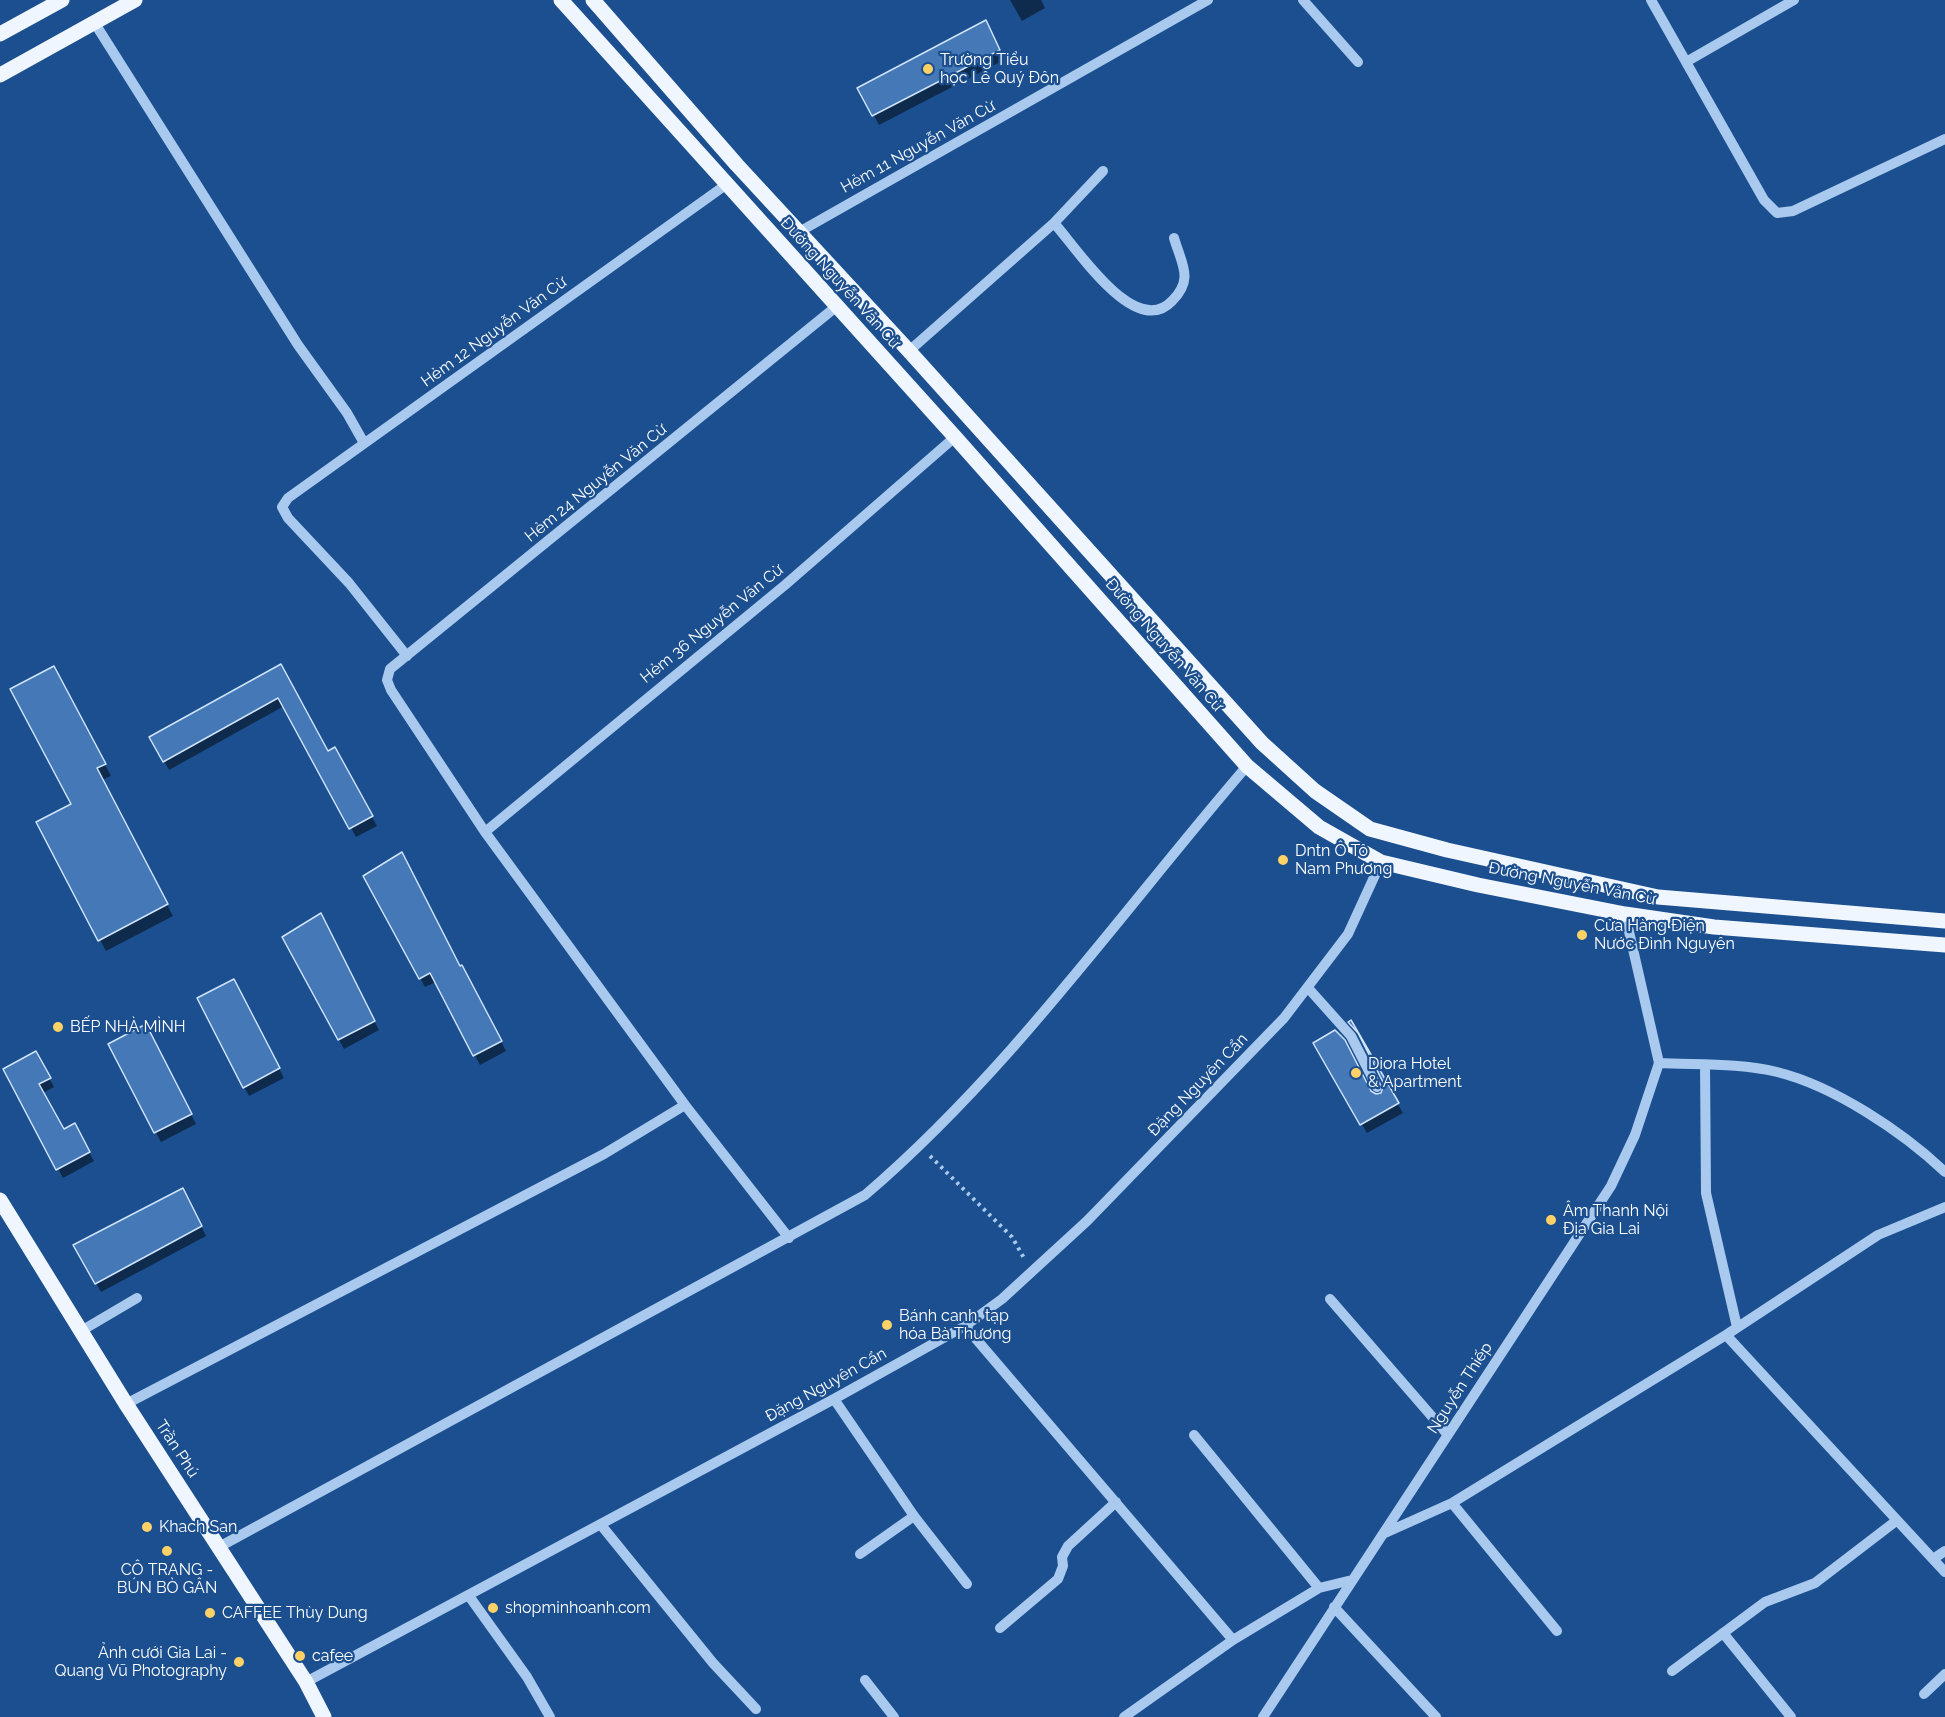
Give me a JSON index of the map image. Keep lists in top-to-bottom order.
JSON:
{
  "streets": {
    "main road": ["Đường Nguyễn Văn Cừ", "Trần Phú"],
    "street": [
      "Hẻm 11 Nguyễn Văn Cừ",
      "Hẻm 12 Nguyễn Văn Cừ",
      "Hẻm 24 Nguyễn Văn Cừ",
      "Hẻm 36 Nguyễn Văn Cừ",
      "Đặng Nguyên Cẩn",
      "Nguyễn Thiếp"
    ]
  },
  "crossings": [
    ["Hẻm 11 Nguyễn Văn Cừ", "Đường Nguyễn Văn Cừ"],
    ["Đường Nguyễn Văn Cừ", "Hẻm 12 Nguyễn Văn Cừ"],
    ["Đường Nguyễn Văn Cừ", "Hẻm 24 Nguyễn Văn Cừ"],
    ["Đường Nguyễn Văn Cừ", "Hẻm 36 Nguyễn Văn Cừ"],
    ["Đường Nguyễn Văn Cừ", "Đặng Nguyên Cẩn"],
    ["Hẻm 12 Nguyễn Văn Cừ", "Hẻm 24 Nguyễn Văn Cừ"],
    ["Hẻm 24 Nguyễn Văn Cừ", "Hẻm 36 Nguyễn Văn Cừ"],
    ["Đặng Nguyên Cẩn", "Trần Phú"]
  ],
  "places": [
    "Trường Tiểu học Lê Quý Đôn",
    "Dntn Ô Tô Nam Phương",
    "Cửa Hàng Điện Nước Đình Nguyên",
    "BẾP NHÀ MÌNH",
    "Diora Hotel & Apartment",
    "Âm Thanh Nội Địa Gia Lai",
    "Bánh canh, tạp hóa Bà Thương",
    "Khach San",
    "CÔ TRANG - BÚN BÒ GÂN",
    "shopminhoanh.com",
    "CAFFEE Thùy Dung",
    "cafee",
    "Ảnh cưới Gia Lai - Quang Vũ Photography"
  ]
}
